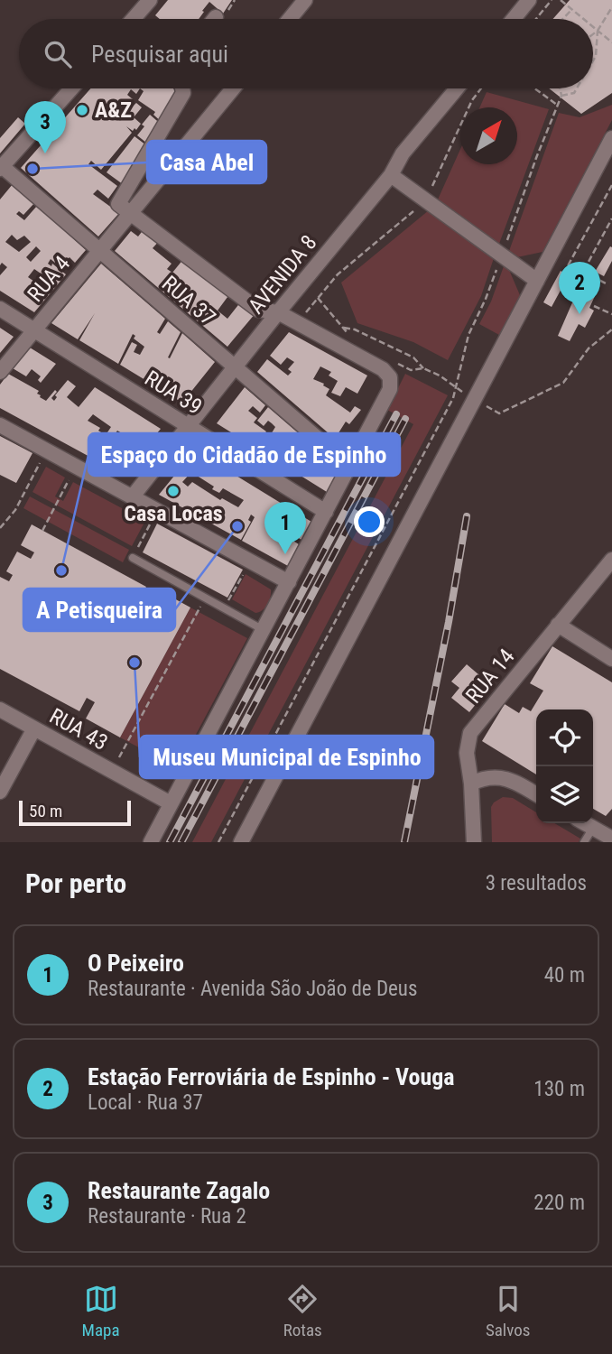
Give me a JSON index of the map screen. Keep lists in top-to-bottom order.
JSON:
{
  "streets": {
    "street": [
      "AVENIDA 8",
      "RUA 4",
      "RUA 37",
      "RUA 39",
      "RUA 14",
      "RUA 43"
    ]
  },
  "crossings": [
    ["AVENIDA 8", "RUA 37"],
    ["AVENIDA 8", "RUA 39"],
    ["RUA 4", "RUA 37"],
    ["RUA 4", "RUA 39"]
  ],
  "places": [
    "A&Z",
    "Casa Abel",
    "Casa Locas",
    "A Petisqueira",
    "Espaço do Cidadão de Espinho",
    "Museu Municipal de Espinho"
  ],
  "scale_bar": "50 m",
  "north": "top right",
  "page": {
    "search": "Pesquisar aqui",
    "pins": ["3", "2", "1"],
    "scale": "50 m",
    "heading": ["Por perto", "3 resultados"],
    "list": [
      {
        "mark": "1",
        "name": "O Peixeiro",
        "note": "Restaurante · Avenida São João de Deus",
        "value": "40 m"
      },
      {
        "mark": "2",
        "name": "Estação Ferroviária de Espinho - Vouga",
        "note": "Local · Rua 37",
        "value": "130 m"
      },
      {
        "mark": "3",
        "name": "Restaurante Zagalo",
        "note": "Restaurante · Rua 2",
        "value": "220 m"
      }
    ],
    "nav": ["Mapa", "Rotas", "Salvos"]
  }
}
